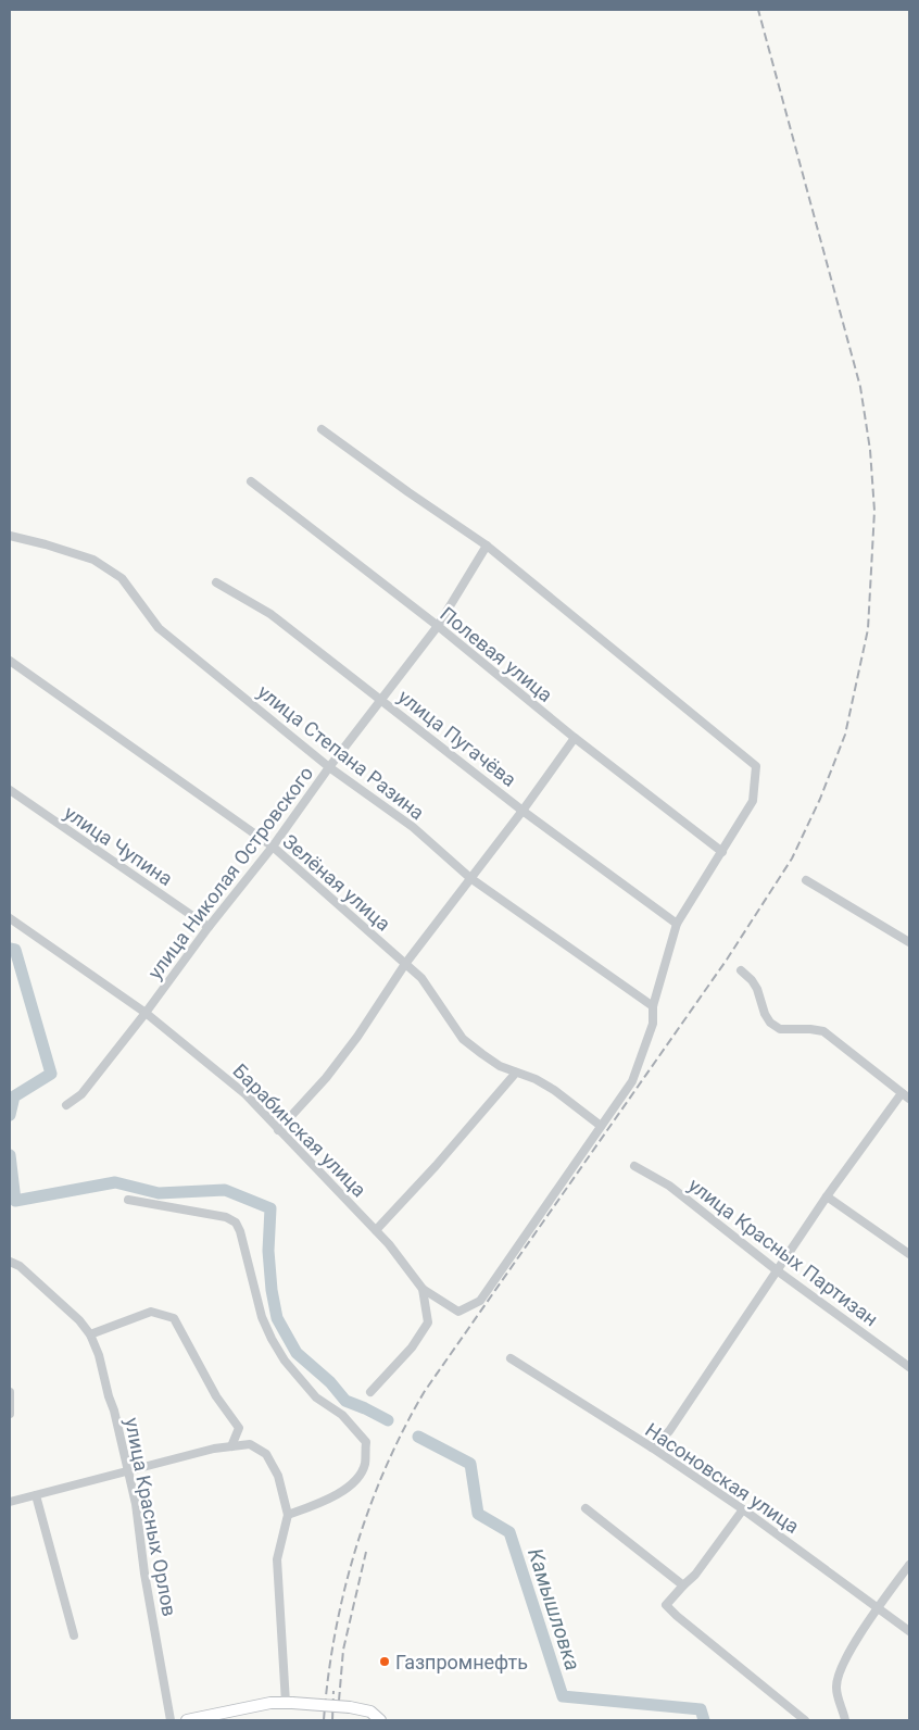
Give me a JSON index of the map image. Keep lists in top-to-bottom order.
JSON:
{
  "streets": {
    "street": [
      "Полевая улица",
      "улица Пугачёва",
      "улица Степана Разина",
      "улица Чупина",
      "улица Николая Островского",
      "Зелёная улица",
      "Барабинская улица",
      "улица Красных Партизан",
      "Насоновская улица",
      "улица Красных Орлов"
    ]
  },
  "crossings": [
    ["Полевая улица", "улица Николая Островского"],
    ["улица Пугачёва", "улица Николая Островского"],
    ["улица Степана Разина", "улица Николая Островского"],
    ["улица Чупина", "улица Николая Островского"],
    ["улица Николая Островского", "Зелёная улица"],
    ["улица Николая Островского", "Барабинская улица"]
  ],
  "water": ["Камышловка"],
  "places": ["Газпромнефть"]
}
